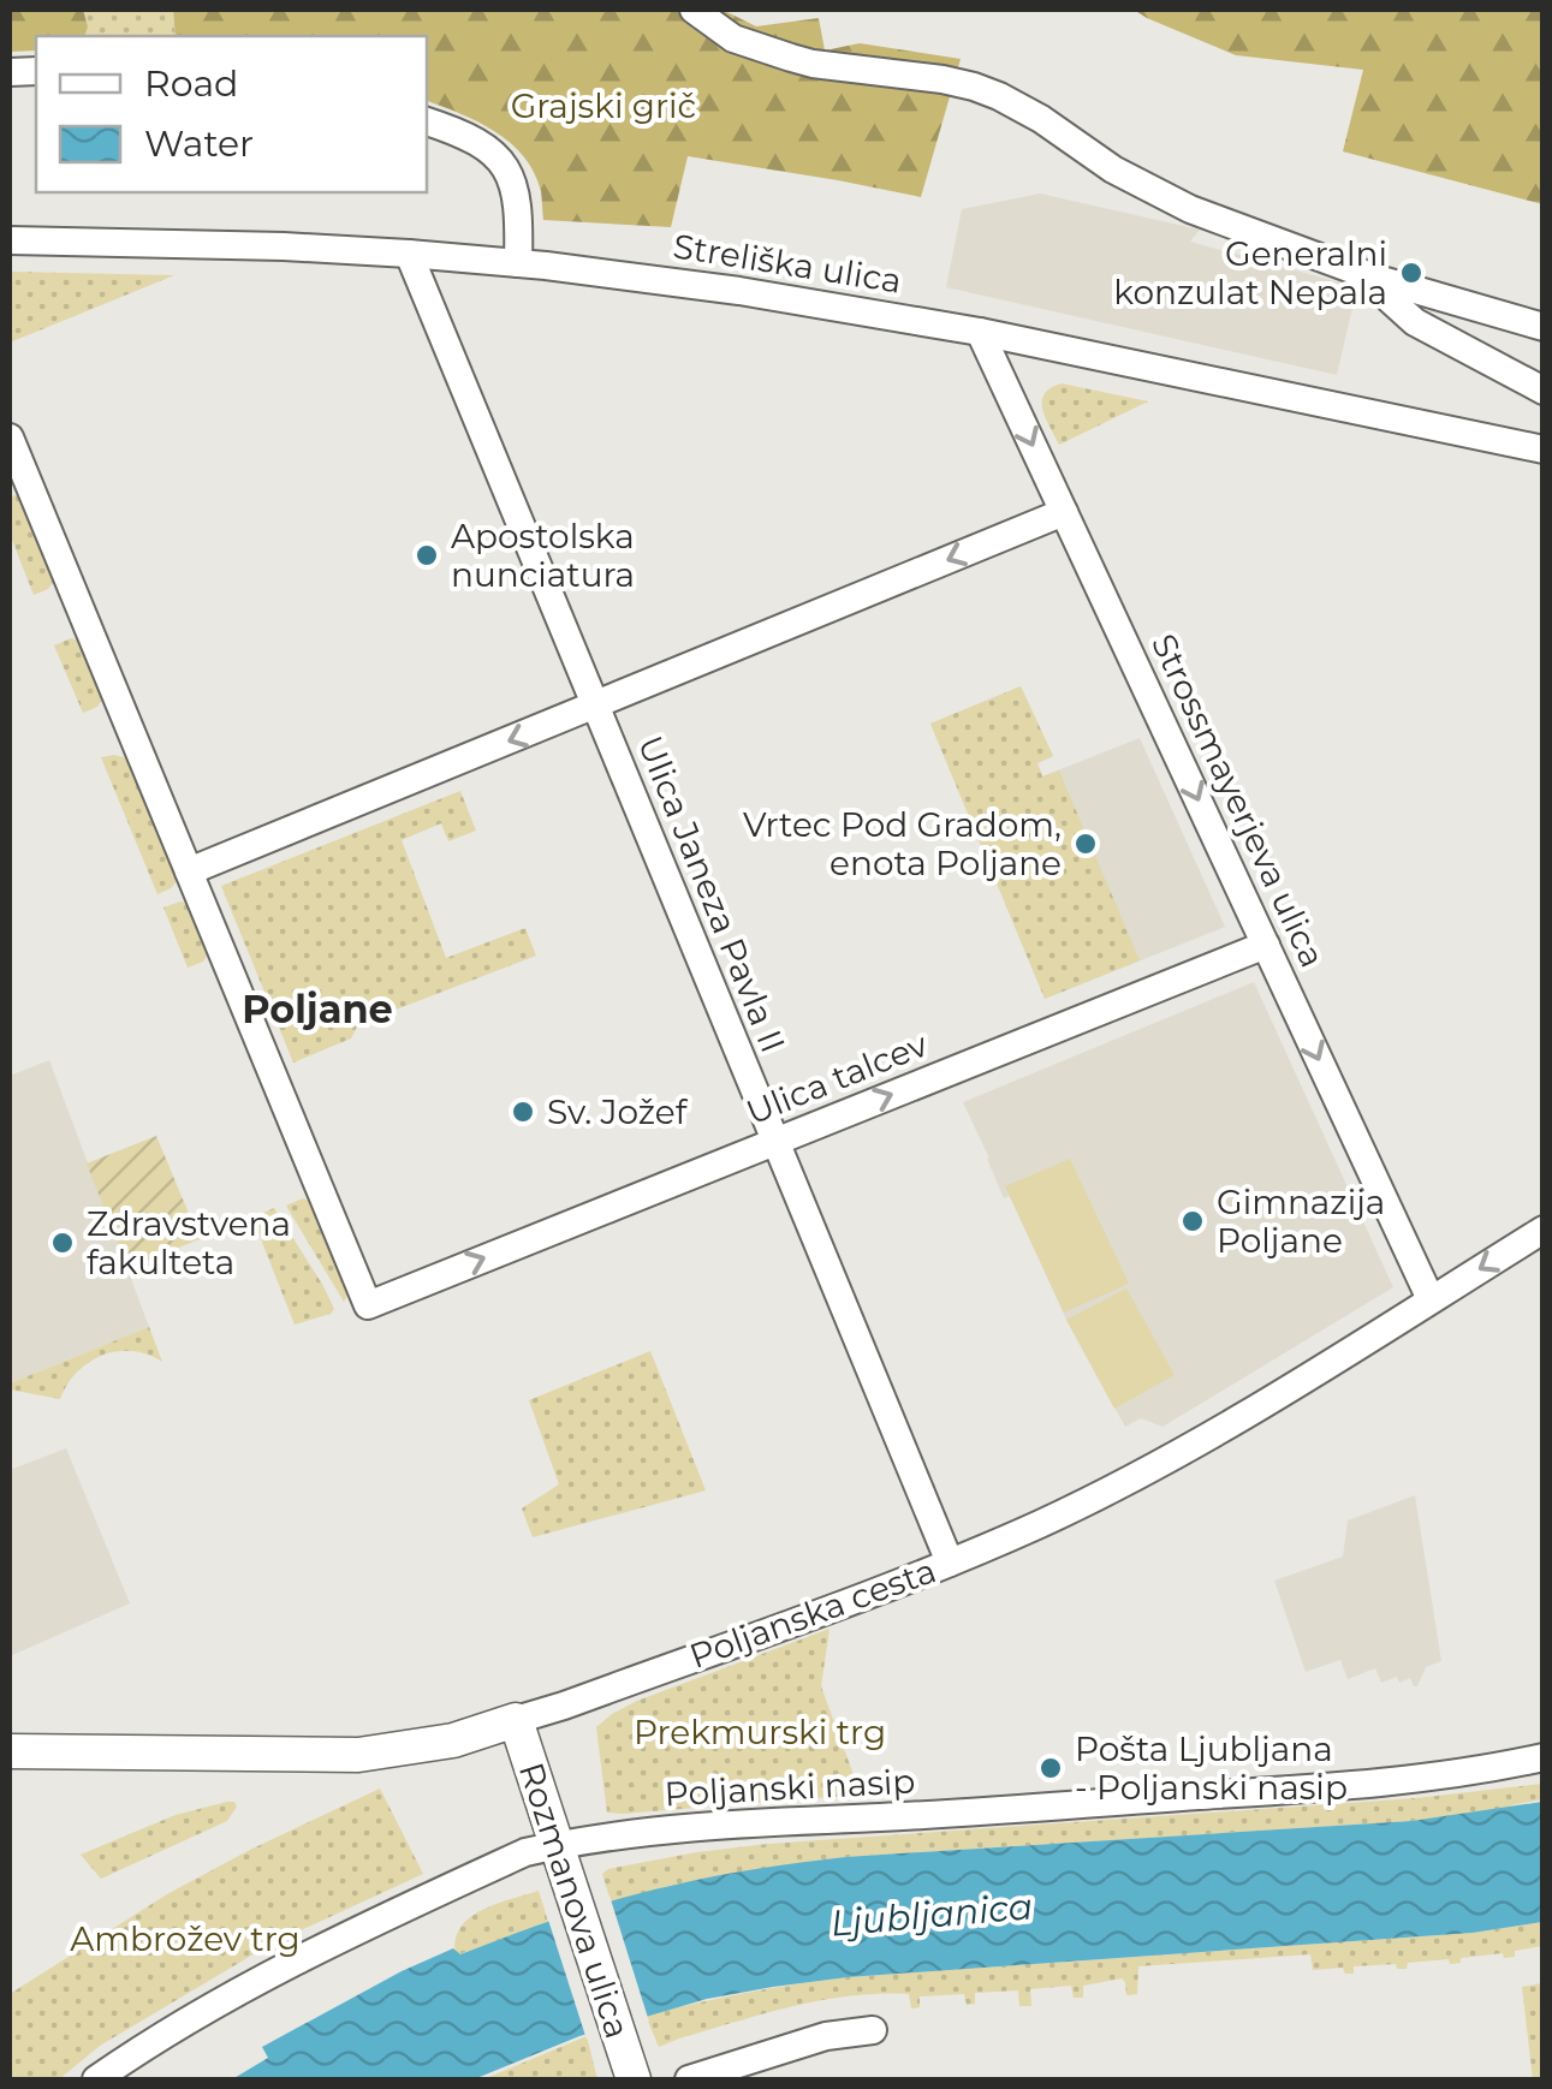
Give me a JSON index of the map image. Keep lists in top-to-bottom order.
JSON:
{
  "streets": {
    "street": [
      "Streliška ulica",
      "Strossmayerjeva ulica",
      "Ulica Janeza Pavla II",
      "Ulica talcev",
      "Poljanska cesta",
      "Poljanski nasip",
      "Rozmanova ulica"
    ]
  },
  "crossings": [
    ["Streliška ulica", "Strossmayerjeva ulica"],
    ["Streliška ulica", "Ulica Janeza Pavla II"],
    ["Strossmayerjeva ulica", "Ulica talcev"],
    ["Strossmayerjeva ulica", "Poljanska cesta"],
    ["Ulica Janeza Pavla II", "Ulica talcev"],
    ["Ulica Janeza Pavla II", "Poljanska cesta"],
    ["Poljanska cesta", "Rozmanova ulica"],
    ["Poljanski nasip", "Rozmanova ulica"]
  ],
  "one_way": ["Strossmayerjeva ulica"],
  "districts": ["Poljane"],
  "water": ["Ljubljanica"],
  "parks": ["Grajski grič", "Prekmurski trg", "Ambrožev trg"],
  "places": [
    "Generalni konzulat Nepala",
    "Apostolska nunciatura",
    "Vrtec Pod Gradom, enota Poljane",
    "Sv. Jožef",
    "Gimnazija Poljane",
    "Zdravstvena fakulteta",
    "Pošta Ljubljana - Poljanski nasip"
  ],
  "legend": ["Road", "Water"]
}
